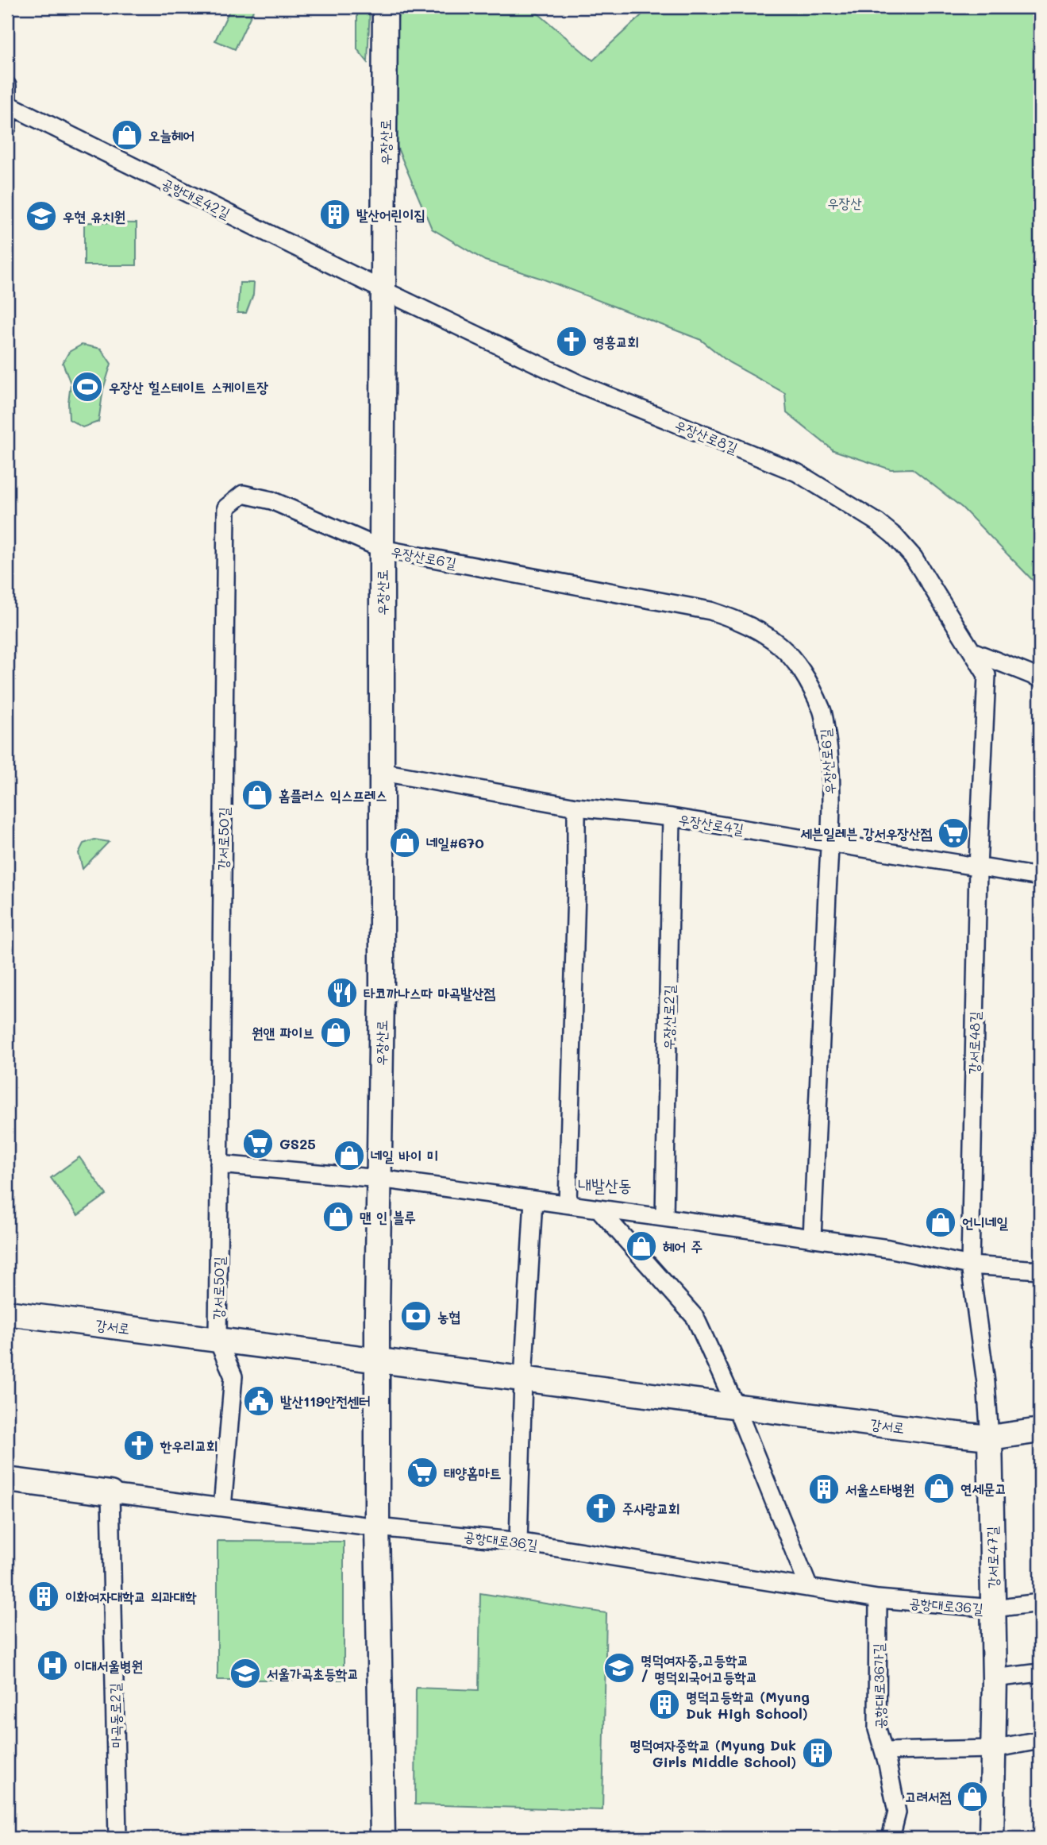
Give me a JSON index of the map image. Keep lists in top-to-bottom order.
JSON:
{
  "streets": {
    "street": [
      "우장산로",
      "공항대로42길",
      "우장산로8길",
      "우장산로6길",
      "우장산로4길",
      "강서로50길",
      "우장산로2길",
      "강서로48길",
      "강서로",
      "공항대로36길",
      "강서로47길",
      "공항대로36가길",
      "마곡동로2길"
    ]
  },
  "crossings": [
    ["우장산로", "공항대로42길"],
    ["우장산로", "우장산로8길"],
    ["우장산로", "우장산로6길"],
    ["우장산로", "우장산로4길"],
    ["우장산로", "강서로50길"],
    ["우장산로", "강서로"],
    ["공항대로42길", "우장산로8길"],
    ["우장산로8길", "강서로48길"],
    ["우장산로6길", "우장산로4길"],
    ["우장산로6길", "강서로50길"],
    ["우장산로4길", "우장산로2길"],
    ["우장산로4길", "강서로48길"],
    ["강서로50길", "강서로"],
    ["강서로48길", "강서로"],
    ["강서로48길", "강서로47길"],
    ["강서로", "강서로47길"],
    ["공항대로36길", "강서로47길"],
    ["공항대로36길", "공항대로36가길"],
    ["공항대로36길", "마곡동로2길"]
  ],
  "districts": ["내발산동"],
  "parks": ["우장산"],
  "places": {
    "shop": [
      "오늘헤어",
      "홈플러스 익스프레스",
      "네일#670",
      "원앤 파이브",
      "네일 바이 미",
      "맨 인 블루",
      "언니네일",
      "헤어 주",
      "연세문고",
      "고려서점"
    ],
    "building": [
      "발산어린이집",
      "서울스타병원",
      "이화여자대학교 의과대학",
      "명덕고등학교 (Myung Duk High School)",
      "명덕여자중학교 (Myung Duk Girls Middle School)"
    ],
    "school or university": ["우현 유치원", "명덕여자중,고등학교 / 명덕외국어고등학교", "서울가곡초등학교"],
    "church": ["영흥교회", "한우리교회", "주사랑교회"],
    "sports": ["우장산 힐스테이트 스케이트장"],
    "supermarket": ["세븐일레븐 강서우장산점", "GS25", "태양홈마트"],
    "restaurant": ["타코까나스따 마곡발산점"],
    "bank": ["농협"],
    "public building": ["발산119안전센터"],
    "hospital": ["이대서울병원"]
  }
}
